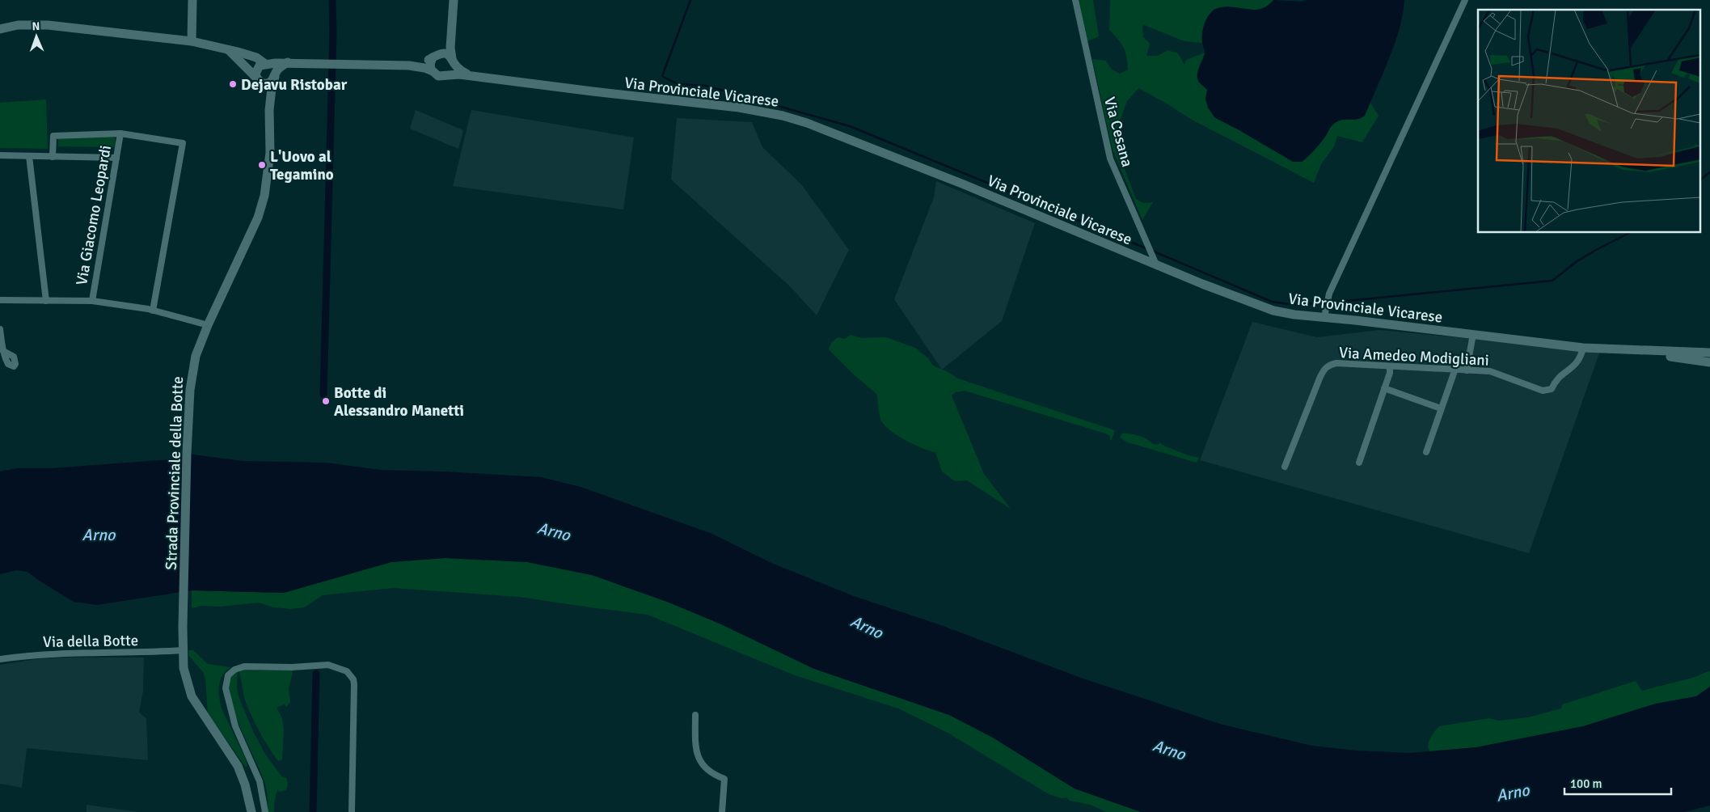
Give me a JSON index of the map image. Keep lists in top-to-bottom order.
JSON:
{
  "streets": {
    "main road": ["Via Provinciale Vicarese", "Strada Provinciale della Botte"],
    "street": [
      "Via Cesana",
      "Via Giacomo Leopardi",
      "Via Amedeo Modigliani",
      "Via della Botte"
    ]
  },
  "crossings": [
    ["Via Provinciale Vicarese", "Via Cesana"],
    ["Via Provinciale Vicarese", "Via Amedeo Modigliani"],
    ["Via Provinciale Vicarese", "Strada Provinciale della Botte"],
    ["Strada Provinciale della Botte", "Via della Botte"]
  ],
  "water": ["Arno"],
  "places": ["Dejavu Ristobar", "L'Uovo al Tegamino", "Botte di Alessandro Manetti"],
  "scale_bar": "100 m",
  "north": "top"
}
